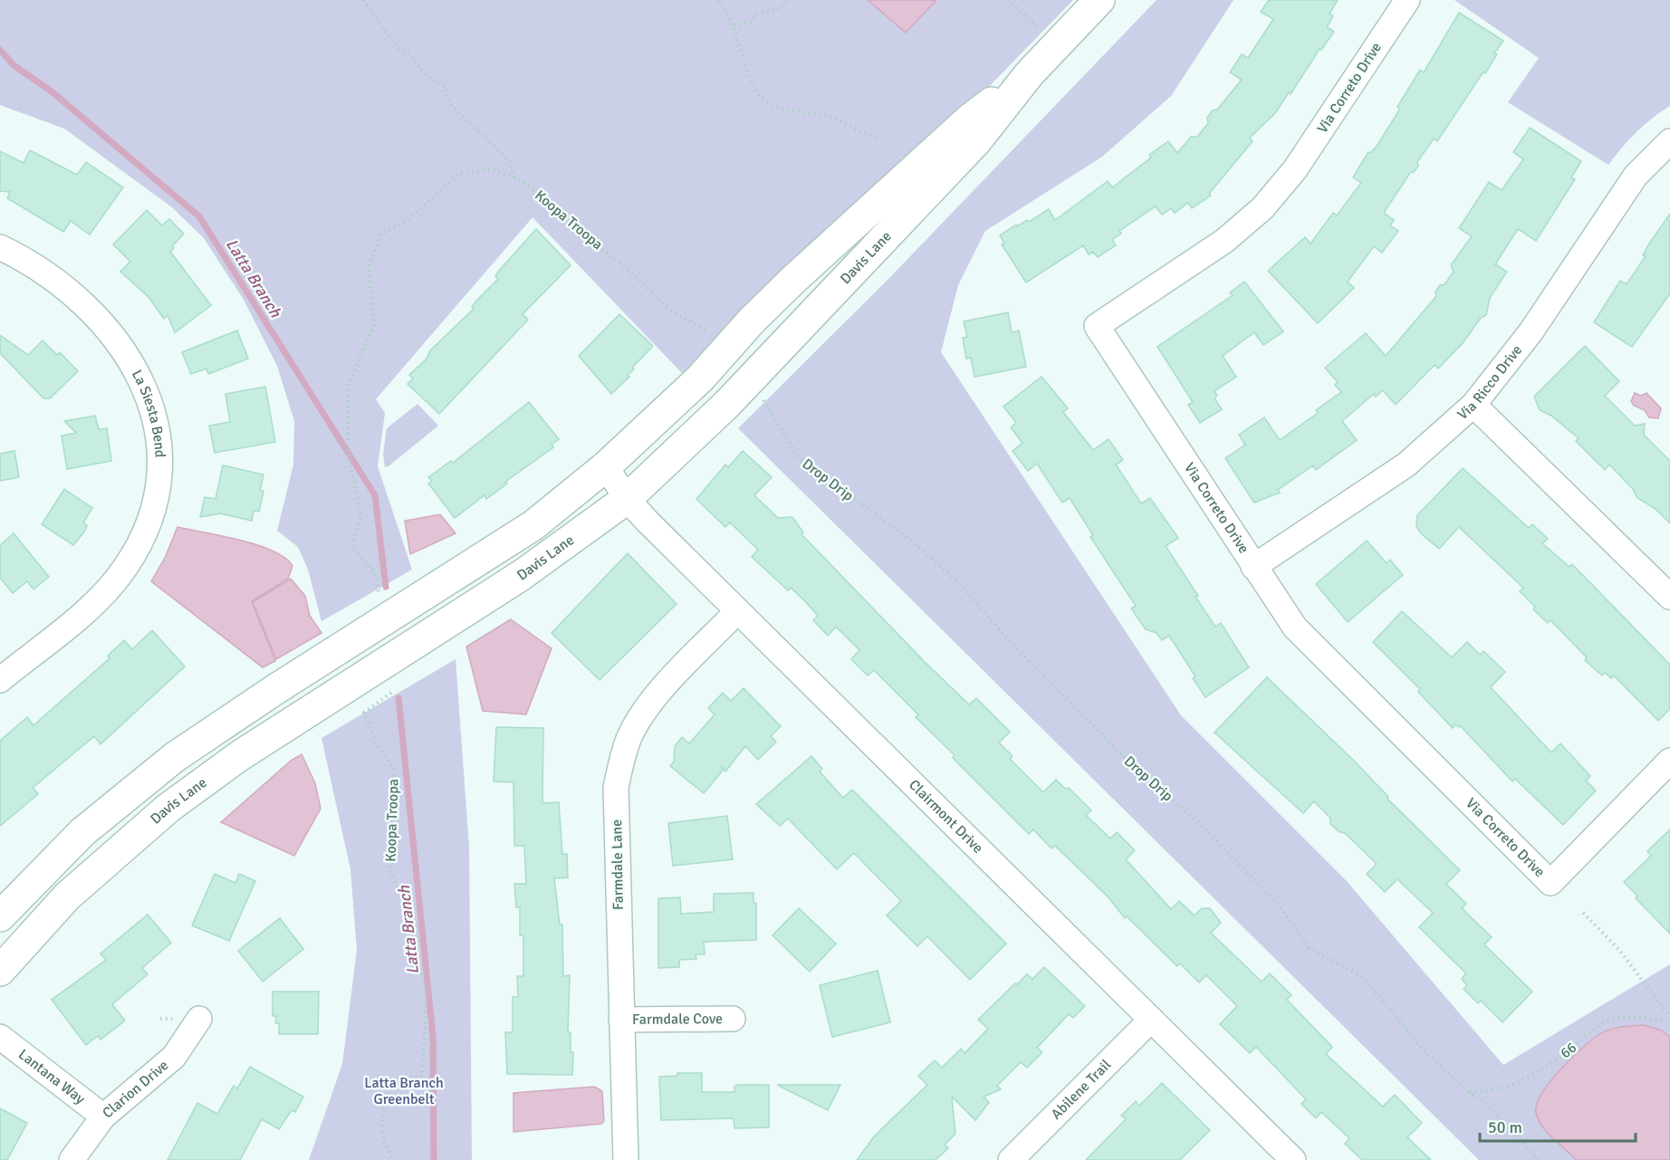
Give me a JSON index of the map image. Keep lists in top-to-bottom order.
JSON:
{
  "streets": {
    "street": [
      "Via Correto Drive",
      "Davis Lane",
      "Via Ricco Drive",
      "La Siesta Bend",
      "Clairmont Drive",
      "Farmdale Lane",
      "Farmdale Cove",
      "Lantana Way",
      "Clarion Drive",
      "Abilene Trail"
    ],
    "path": ["Koopa Troopa", "Drop Drip", "66"]
  },
  "crossings": [
    ["Via Correto Drive", "Via Ricco Drive"],
    ["Davis Lane", "Clairmont Drive"],
    ["Drop Drip", "66"],
    ["Clairmont Drive", "Farmdale Lane"],
    ["Clairmont Drive", "Abilene Trail"],
    ["Farmdale Lane", "Farmdale Cove"],
    ["Lantana Way", "Clarion Drive"]
  ],
  "water": ["Latta Branch"],
  "parks": ["Latta Branch Greenbelt"],
  "scale_bar": "50 m"
}
